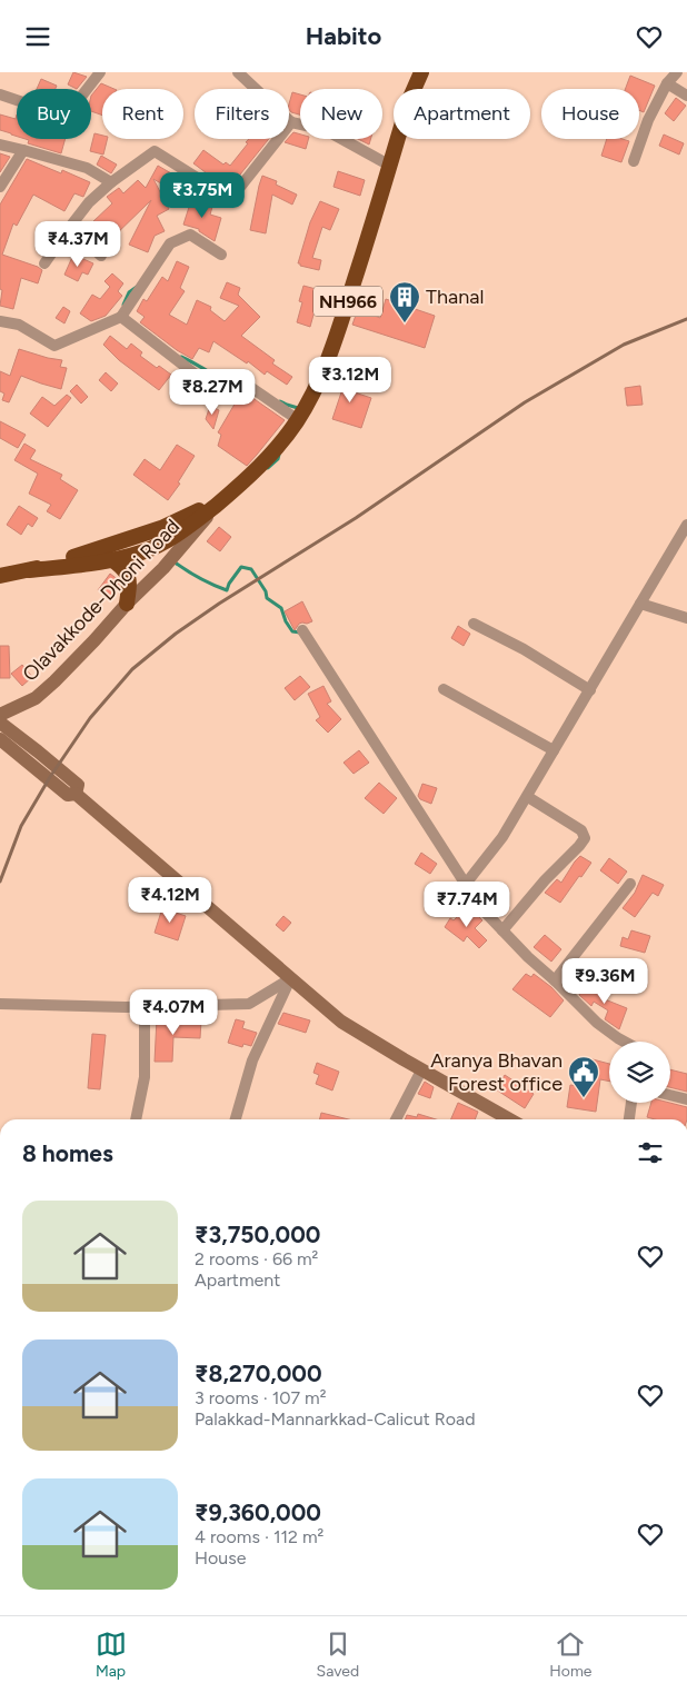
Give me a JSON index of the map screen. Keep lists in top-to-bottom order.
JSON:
{
  "streets": {
    "highway": ["NH966"],
    "main road": ["Olavakkode-Dhoni Road"]
  },
  "crossings": [
    ["NH966", "Olavakkode-Dhoni Road"]
  ],
  "places": {
    "building": ["Thanal"],
    "public building": ["Aranya Bhavan Forest office"]
  },
  "page": {
    "header": "Habito",
    "chip": [
      "Buy",
      "Rent",
      "Filters",
      "New",
      "Apartment",
      "House"
    ],
    "price": [
      "₹3.75M",
      "₹4.37M",
      "₹3.12M",
      "₹8.27M",
      "₹4.12M",
      "₹7.74M",
      "₹9.36M",
      "₹4.07M"
    ],
    "heading": "8 homes",
    "list": [
      {
        "name": "₹3,750,000",
        "note": "2 rooms · 66 m² · Apartment"
      },
      {
        "name": "₹8,270,000",
        "note": "3 rooms · 107 m² · Palakkad-Mannarkkad-Calicut Road"
      },
      {
        "name": "₹9,360,000",
        "note": "4 rooms · 112 m² · House"
      }
    ],
    "tabs": ["Map", "Saved", "Home"]
  }
}
